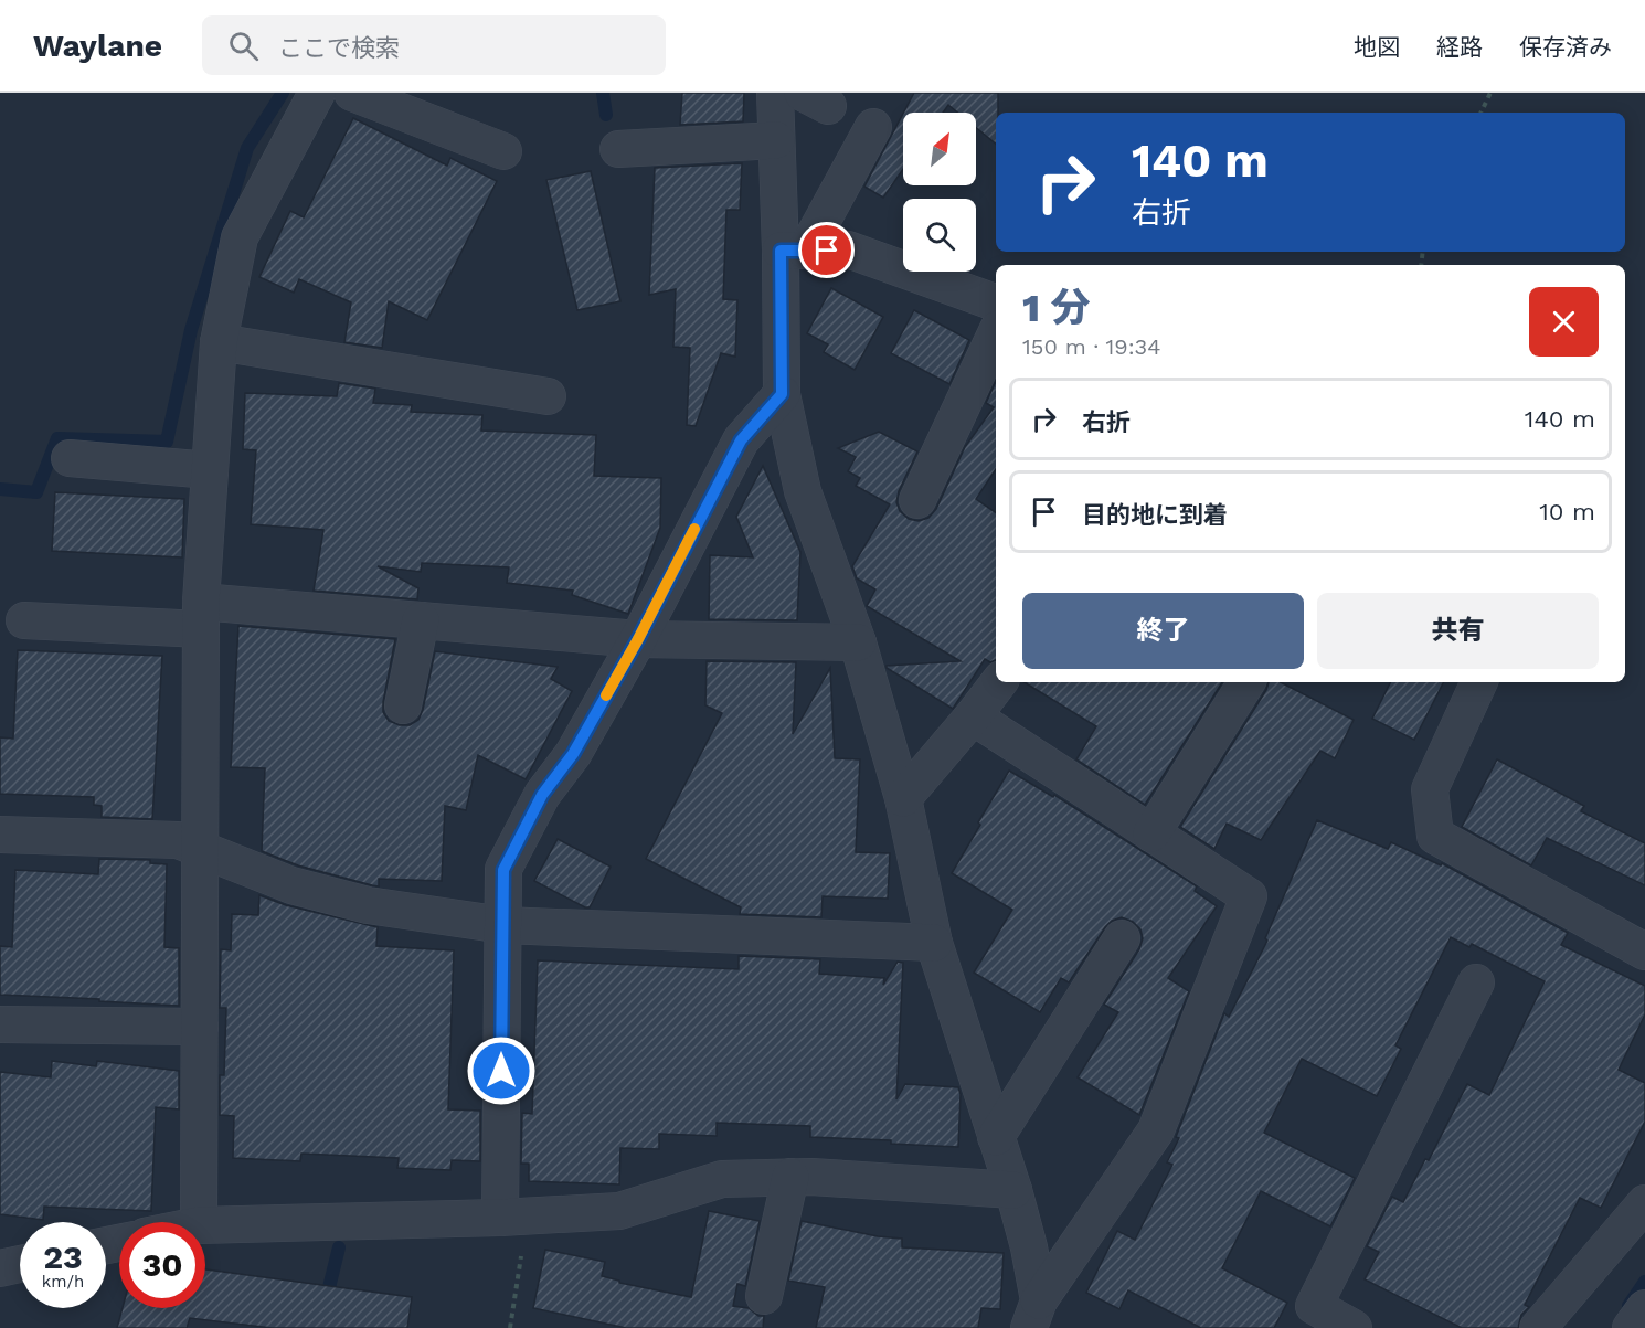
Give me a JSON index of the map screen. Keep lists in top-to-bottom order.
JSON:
{
  "north": "top right",
  "page": {
    "header": "Waylane",
    "search": "ここで検索",
    "nav": ["地図", "経路", "保存済み"],
    "turn": ["140 m", "右折"],
    "heading": ["1 分", "150 m · 19:34"],
    "list": [
      {
        "name": "右折",
        "value": "140 m"
      },
      {
        "name": "目的地に到着",
        "value": "10 m"
      }
    ],
    "buttons": ["終了", "共有"],
    "speed": "23 km/h",
    "limit": "30"
  }
}
